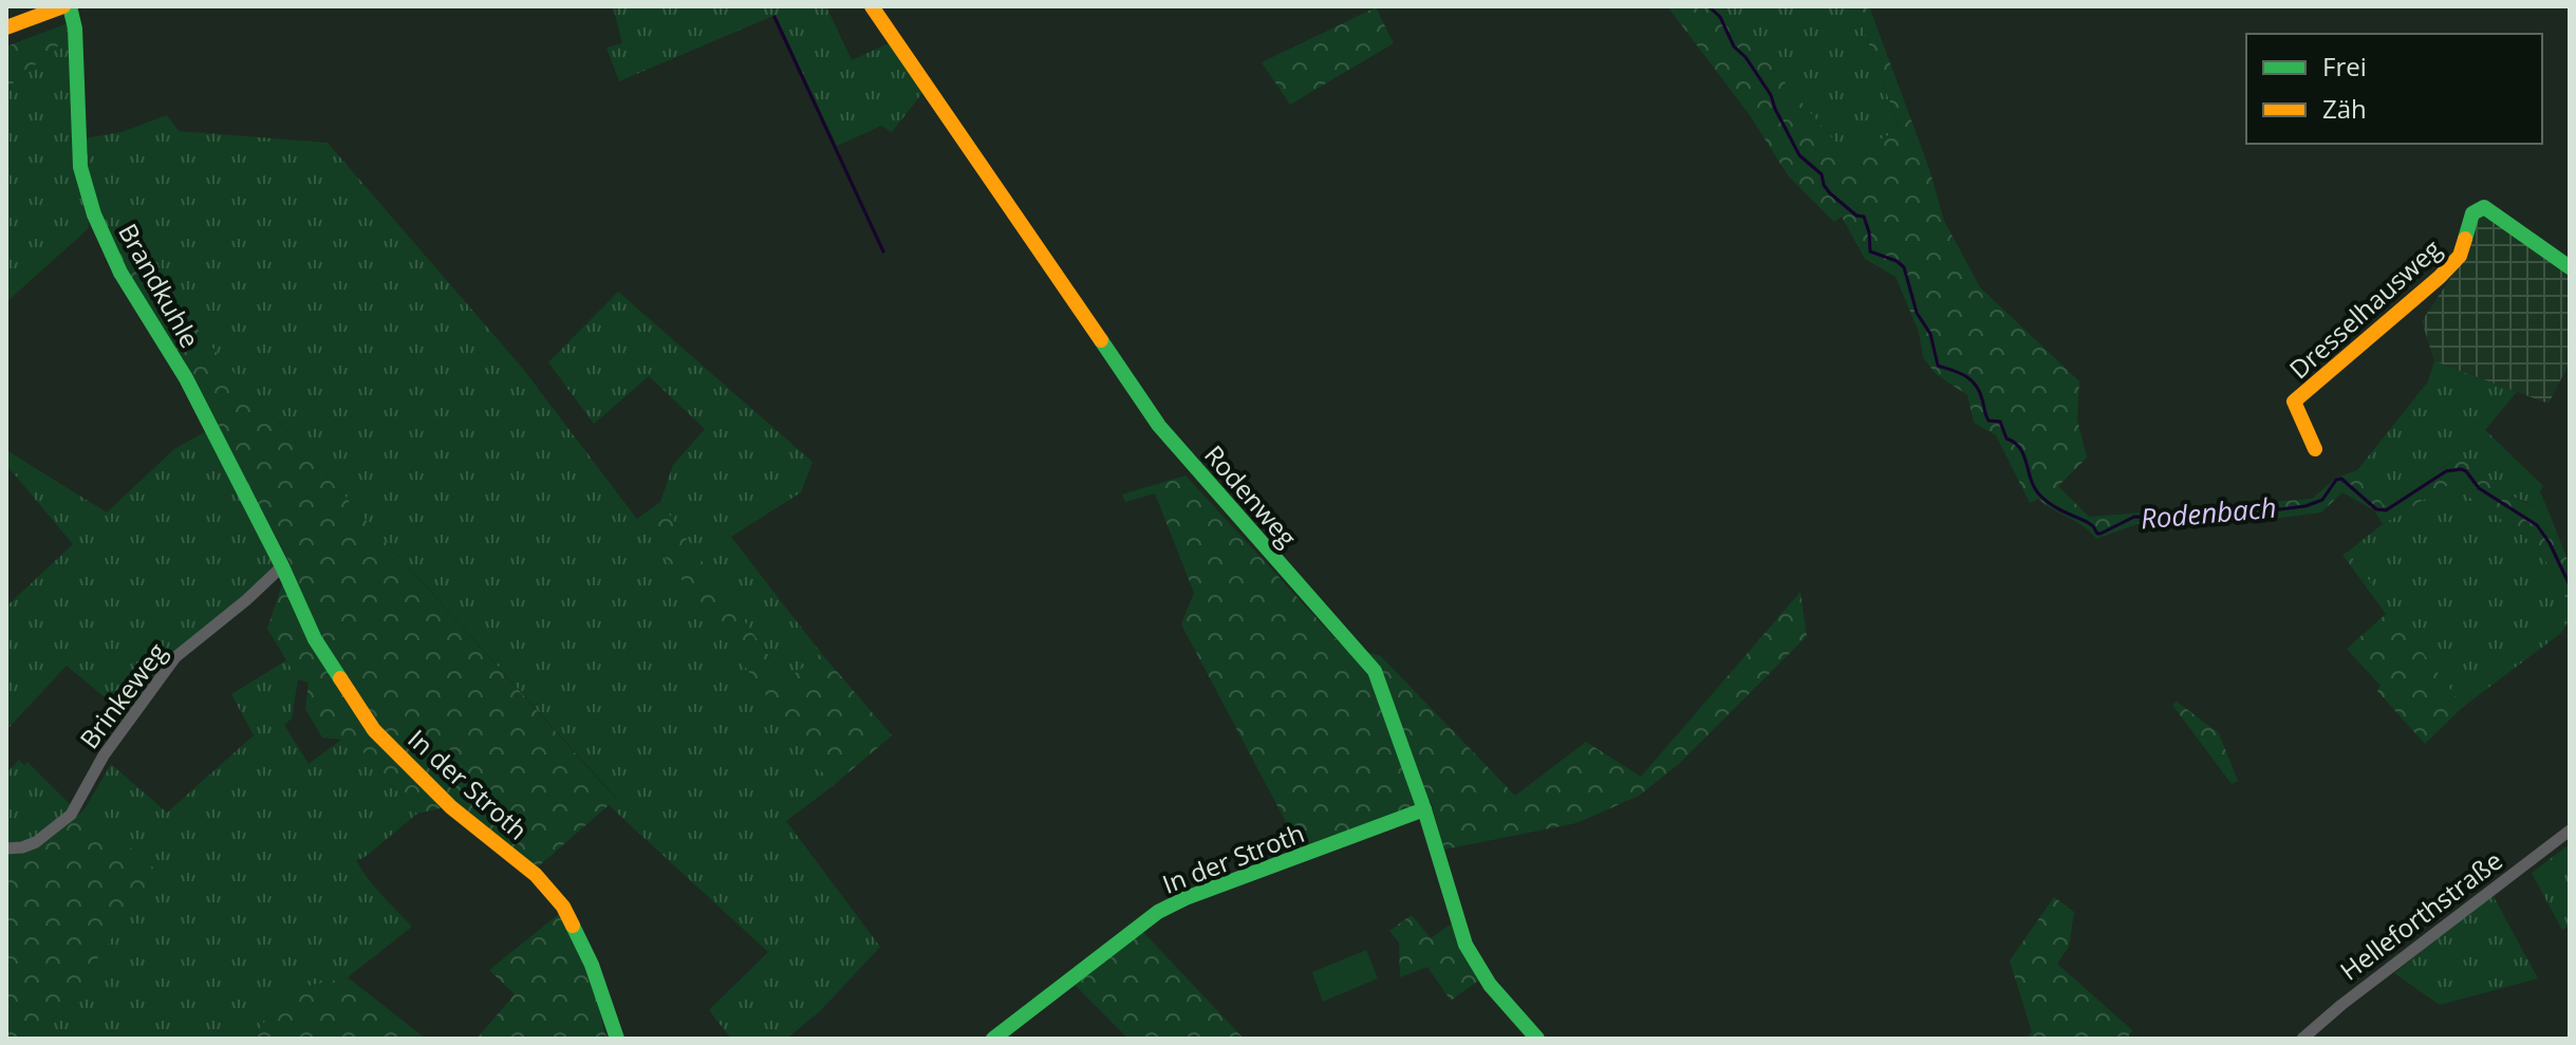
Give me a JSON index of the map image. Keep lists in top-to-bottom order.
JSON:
{
  "streets": {
    "street": [
      "Brandkuhle",
      "Dresselhausweg",
      "Rodenweg",
      "Brinkeweg",
      "In der Stroth",
      "Helleforthstraße"
    ]
  },
  "crossings": [
    ["Brandkuhle", "Brinkeweg"],
    ["Brandkuhle", "In der Stroth"],
    ["Rodenweg", "In der Stroth"],
    ["Brinkeweg", "In der Stroth"]
  ],
  "water": ["Rodenbach"],
  "legend": ["Frei", "Zäh"]
}
